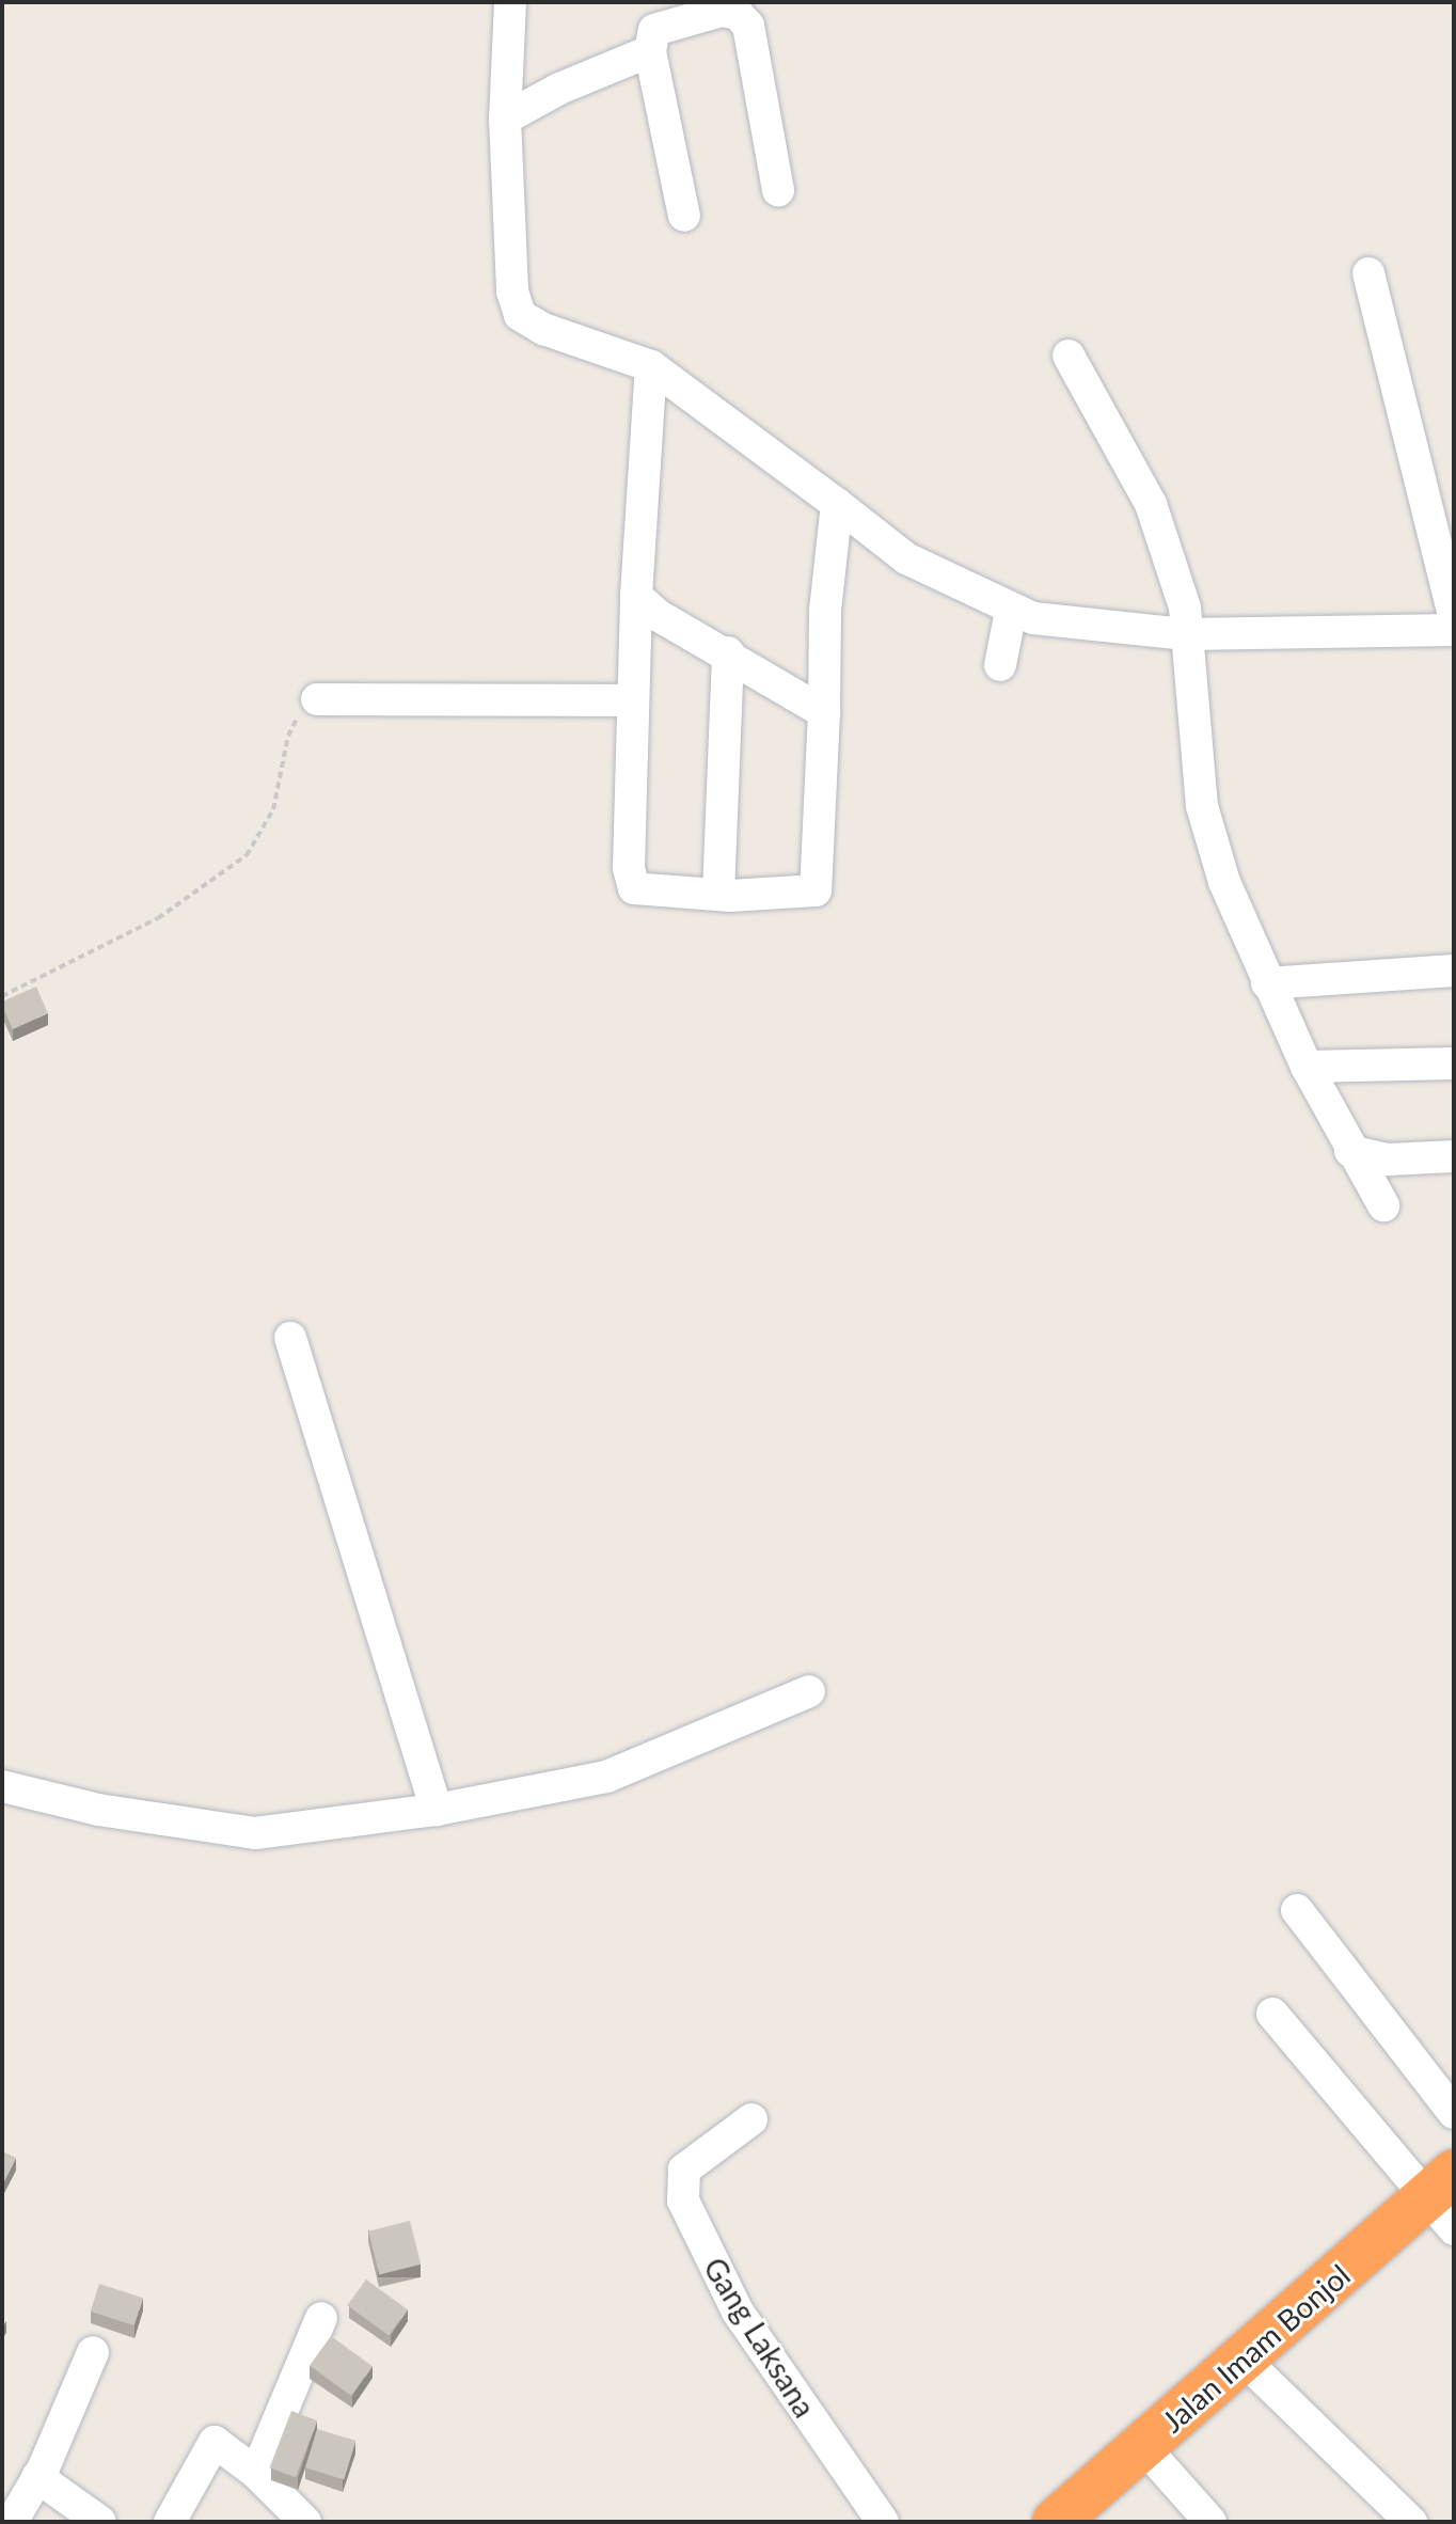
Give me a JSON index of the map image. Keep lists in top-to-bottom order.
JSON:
{
  "streets": {
    "highway": ["Jalan Imam Bonjol"],
    "street": ["Gang Laksana"]
  }
}
